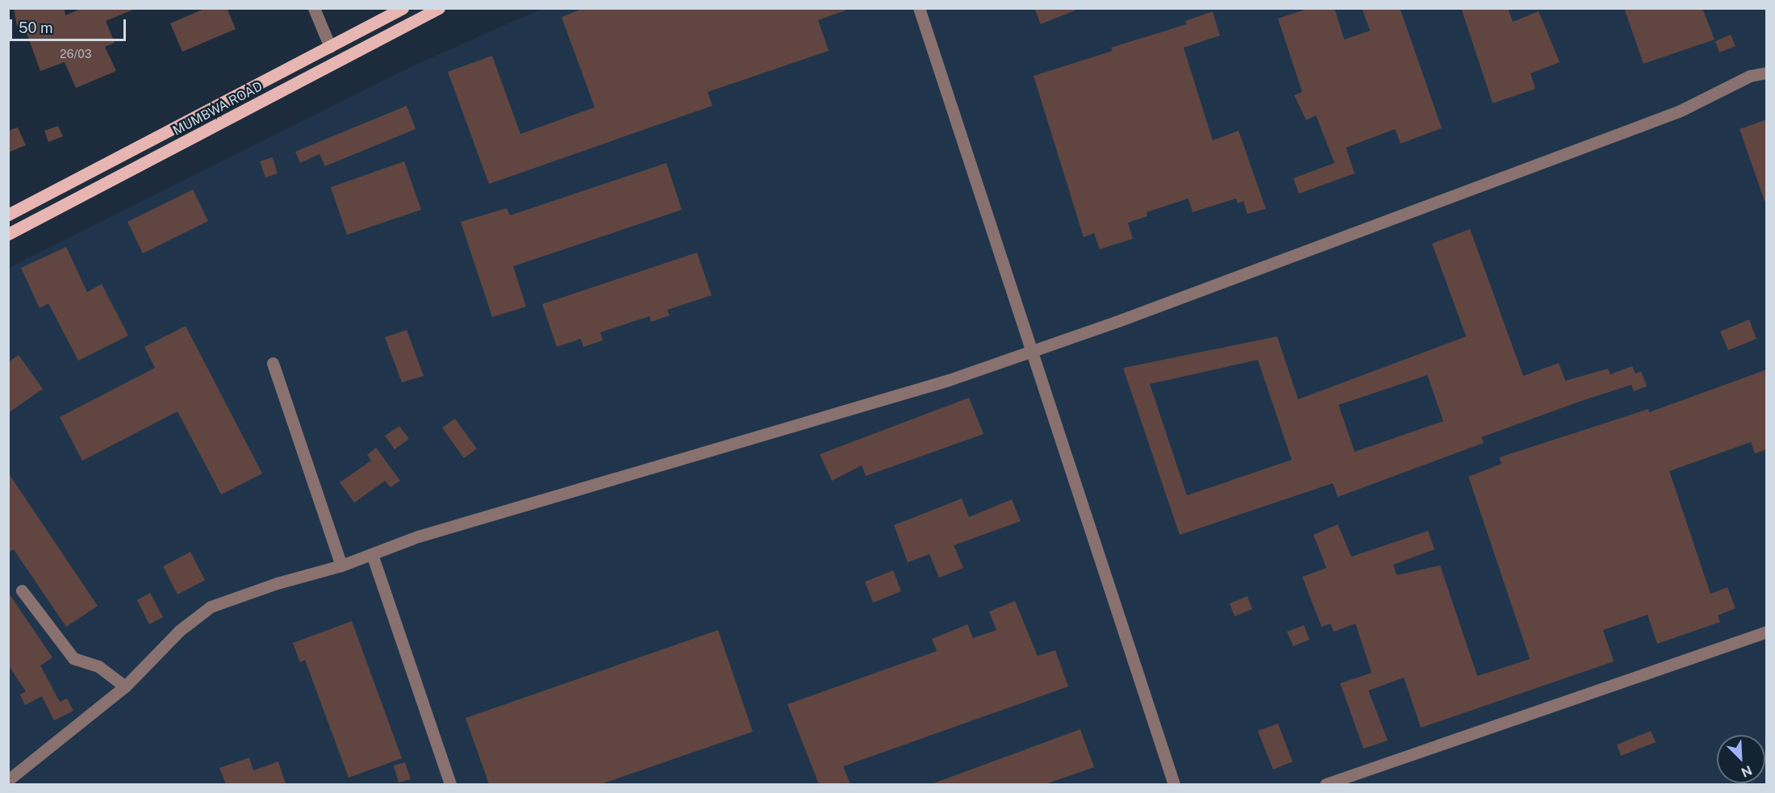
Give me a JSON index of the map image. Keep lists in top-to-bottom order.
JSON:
{
  "streets": {
    "main road": ["MUMBWA ROAD"]
  },
  "house_numbers": ["26/03"],
  "scale_bar": "50 m",
  "north": "bottom right"
}
